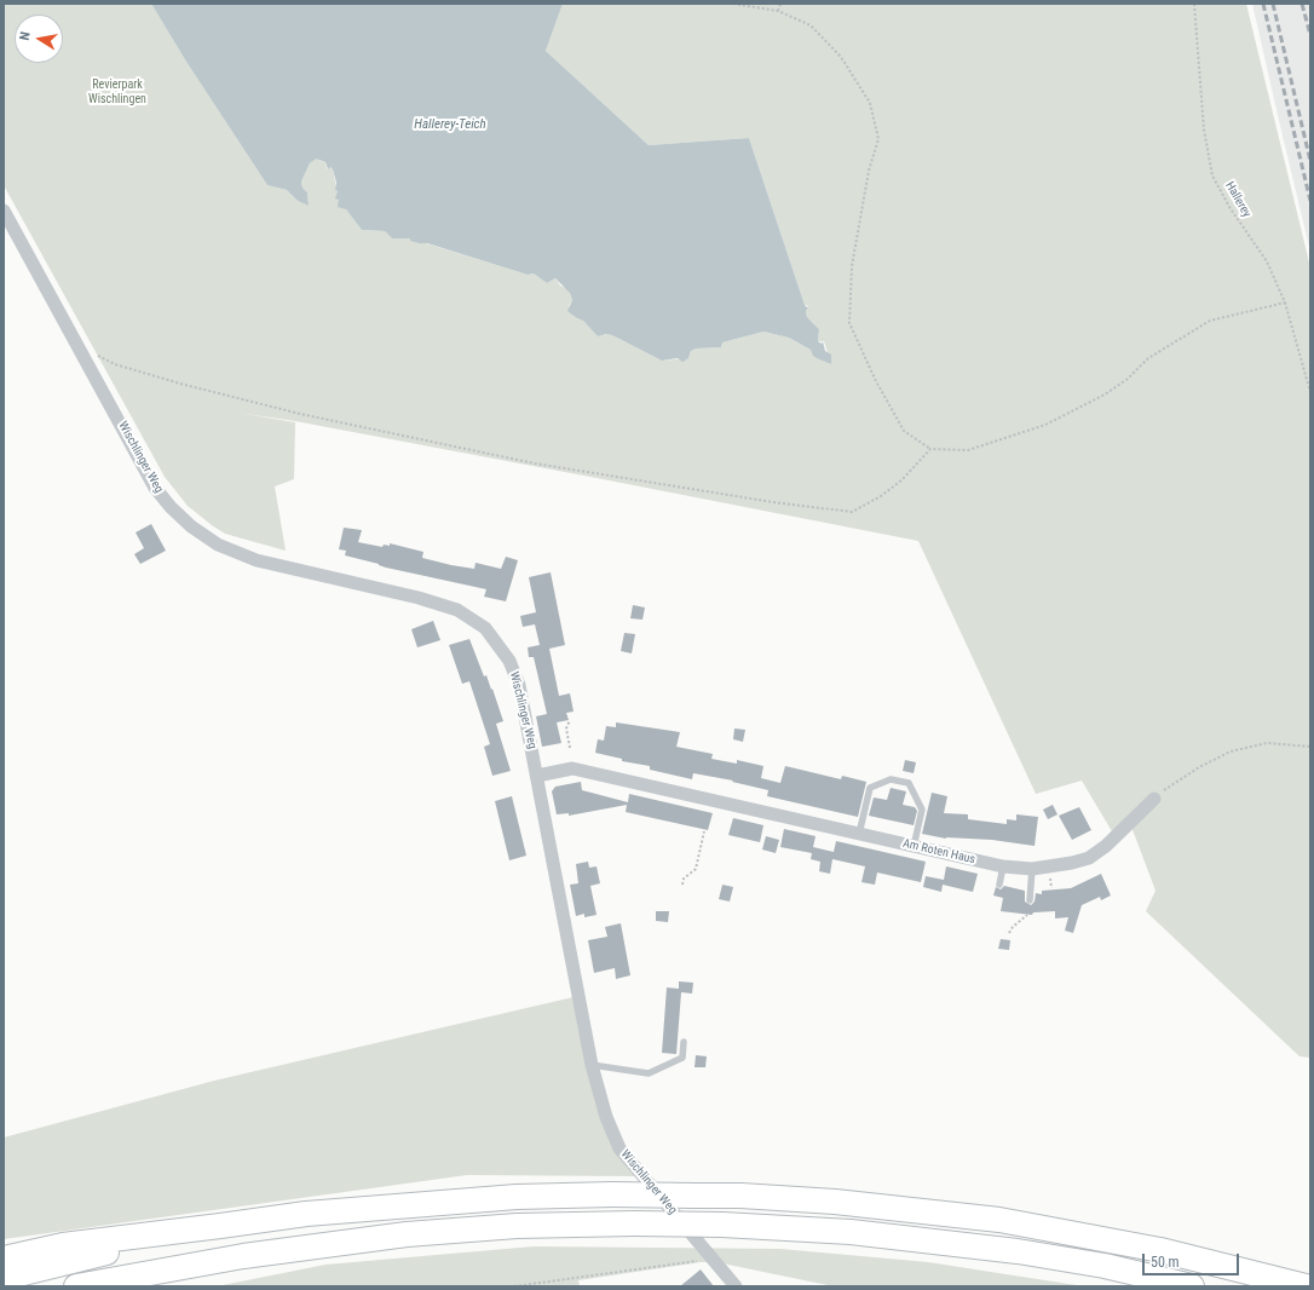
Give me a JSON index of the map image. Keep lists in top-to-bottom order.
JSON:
{
  "streets": {
    "street": ["Wischlinger Weg", "Am Roten Haus"],
    "path": ["Hallerey"]
  },
  "crossings": [
    ["Wischlinger Weg", "Am Roten Haus"]
  ],
  "water": ["Hallerey-Teich"],
  "parks": ["Revierpark Wischlingen"],
  "scale_bar": "50 m",
  "north": "left"
}
